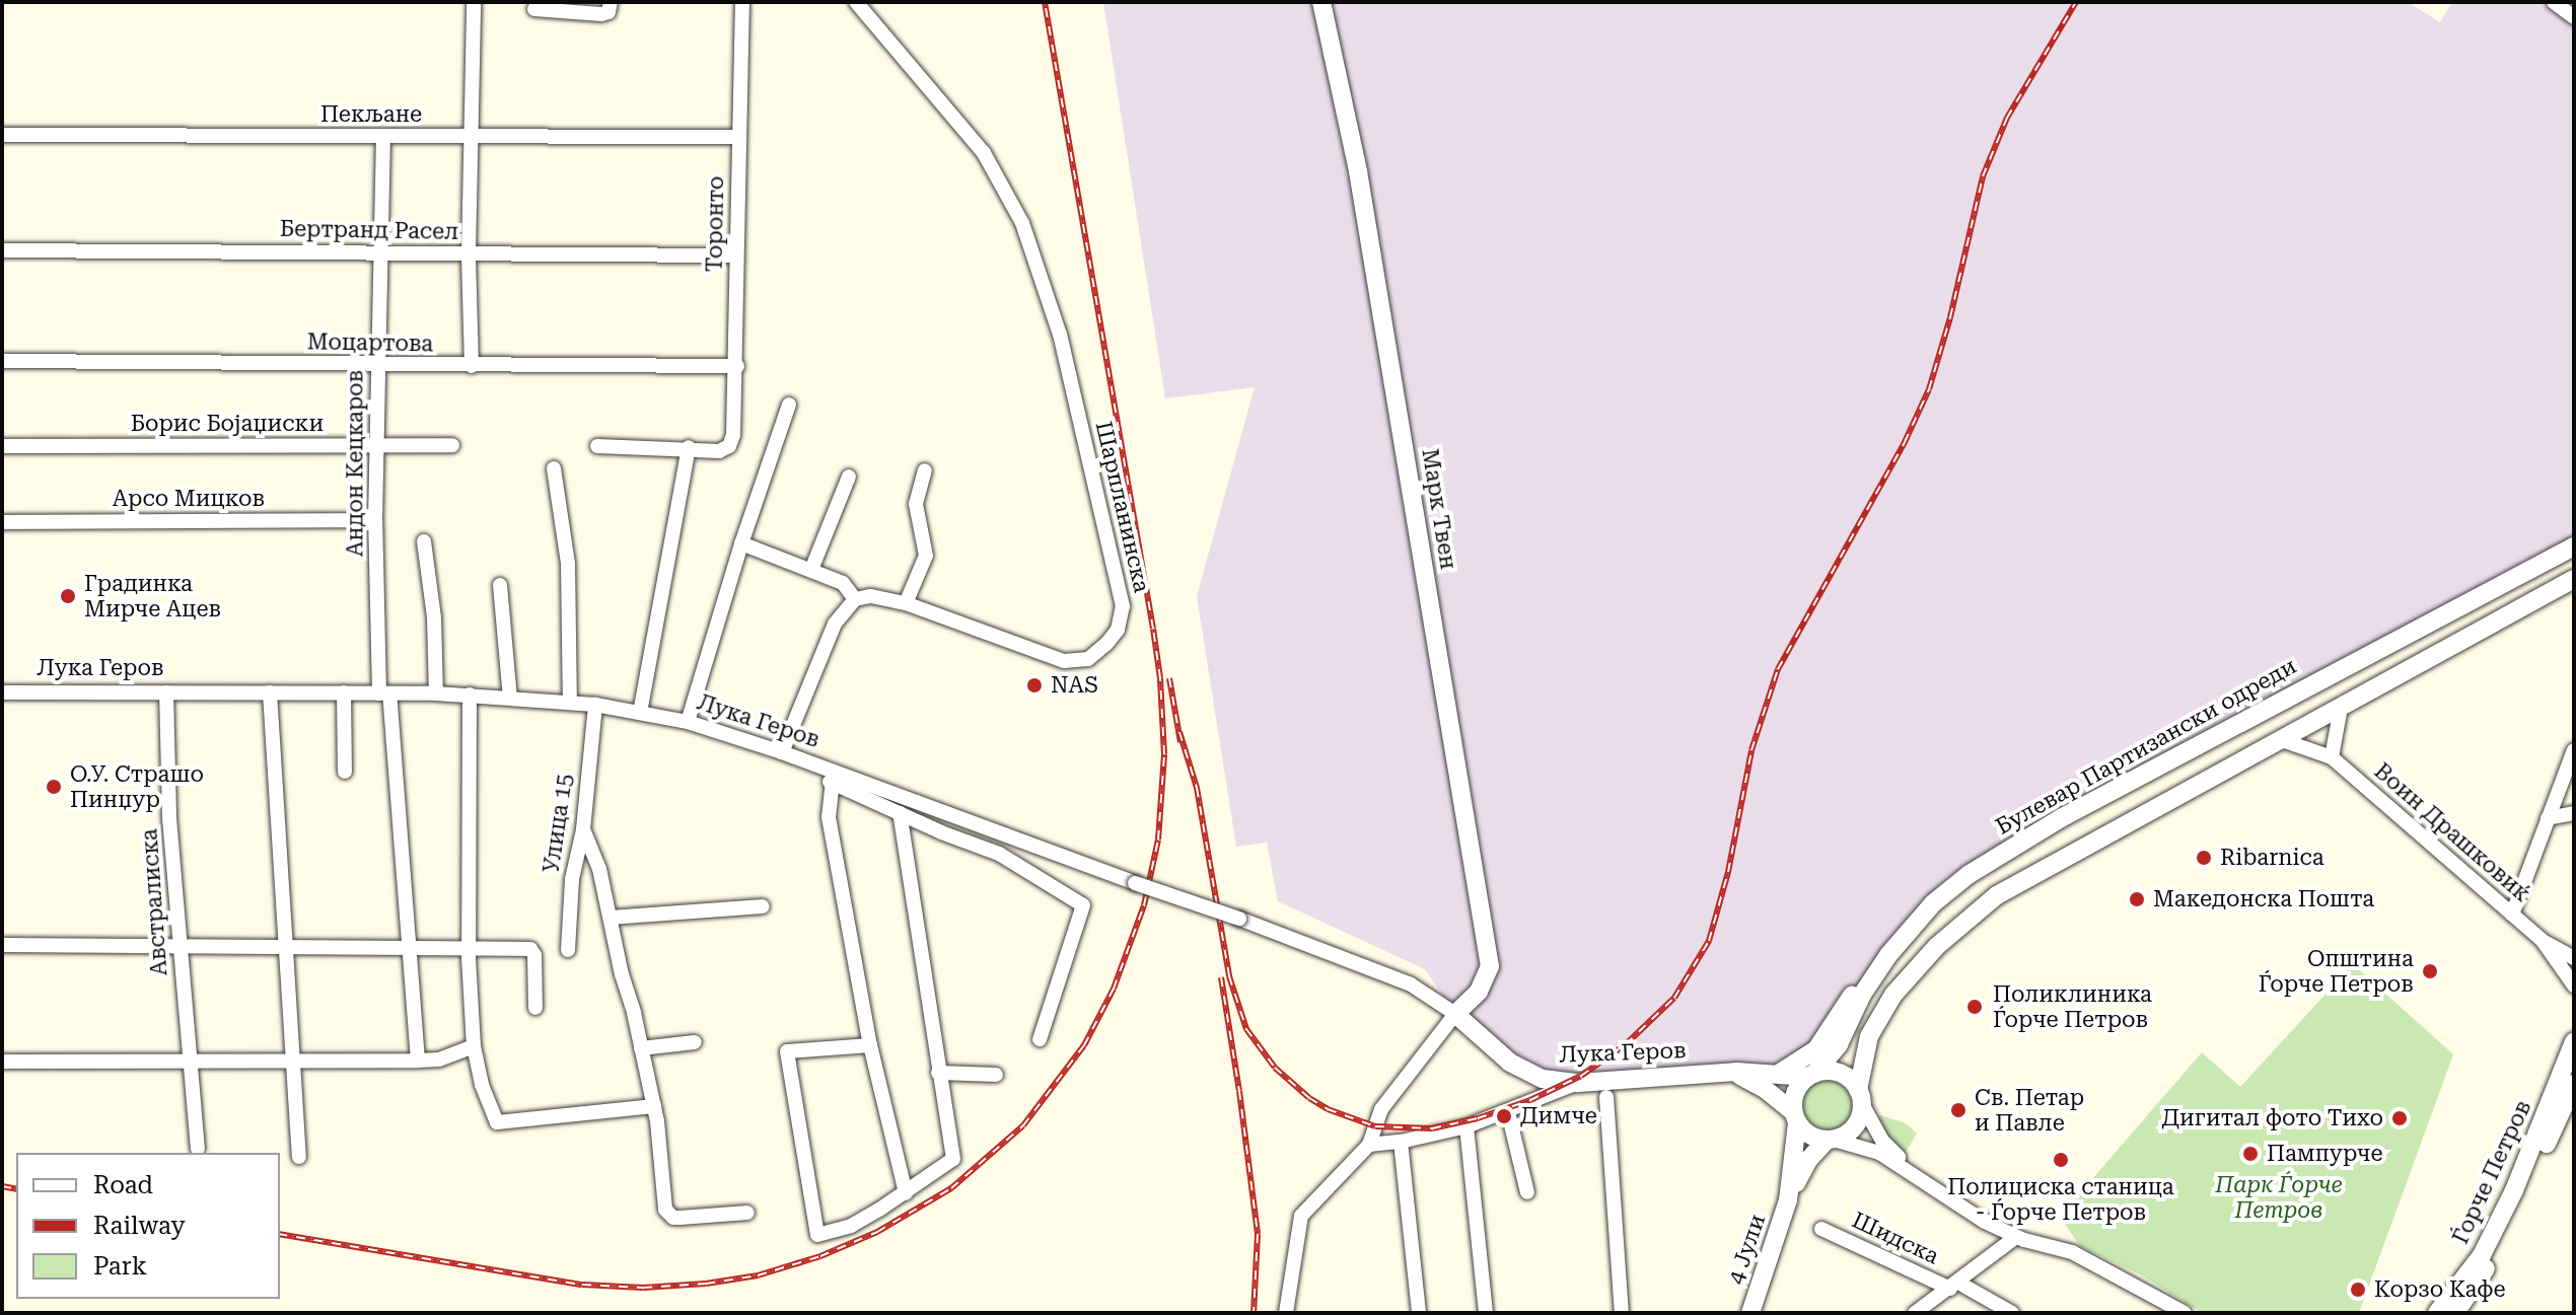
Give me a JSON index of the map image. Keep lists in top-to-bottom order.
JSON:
{
  "streets": {
    "street": [
      "Пекљане",
      "Торонто",
      "Бертранд Расел",
      "Моцартова",
      "Борис Бојаџиски",
      "Андон Кецкаров",
      "Арсо Мицков",
      "Шарпланинска",
      "Марк Твен",
      "Лука Геров",
      "Булевар Партизански одреди",
      "Улица 15",
      "Воин Драшковиќ",
      "Австралиска",
      "Ѓорче Петров",
      "Шидска",
      "4 Јули"
    ]
  },
  "crossings": [
    ["Пекљане", "Торонто"],
    ["Пекљане", "Андон Кецкаров"],
    ["Торонто", "Бертранд Расел"],
    ["Торонто", "Моцартова"],
    ["Бертранд Расел", "Андон Кецкаров"],
    ["Моцартова", "Андон Кецкаров"],
    ["Борис Бојаџиски", "Андон Кецкаров"],
    ["Андон Кецкаров", "Арсо Мицков"],
    ["Андон Кецкаров", "Лука Геров"],
    ["Марк Твен", "Лука Геров"],
    ["Лука Геров", "Булевар Партизански одреди"],
    ["Лука Геров", "Улица 15"],
    ["Лука Геров", "Австралиска"],
    ["Лука Геров", "4 Јули"],
    ["Булевар Партизански одреди", "4 Јули"]
  ],
  "parks": ["Парк Ѓорче Петров"],
  "places": [
    "Градинка Мирче Ацев",
    "NAS",
    "О.У. Страшо Пинџур",
    "Ribarnica",
    "Македонска Пошта",
    "Општина Ѓорче Петров",
    "Поликлиника Ѓорче Петров",
    "Св. Петар и Павле",
    "Димче",
    "Дигитал фото Тихо",
    "Пампурче",
    "Полициска станица - Ѓорче Петров",
    "Корзо Кафе"
  ],
  "legend": ["Road", "Railway", "Park"]
}
